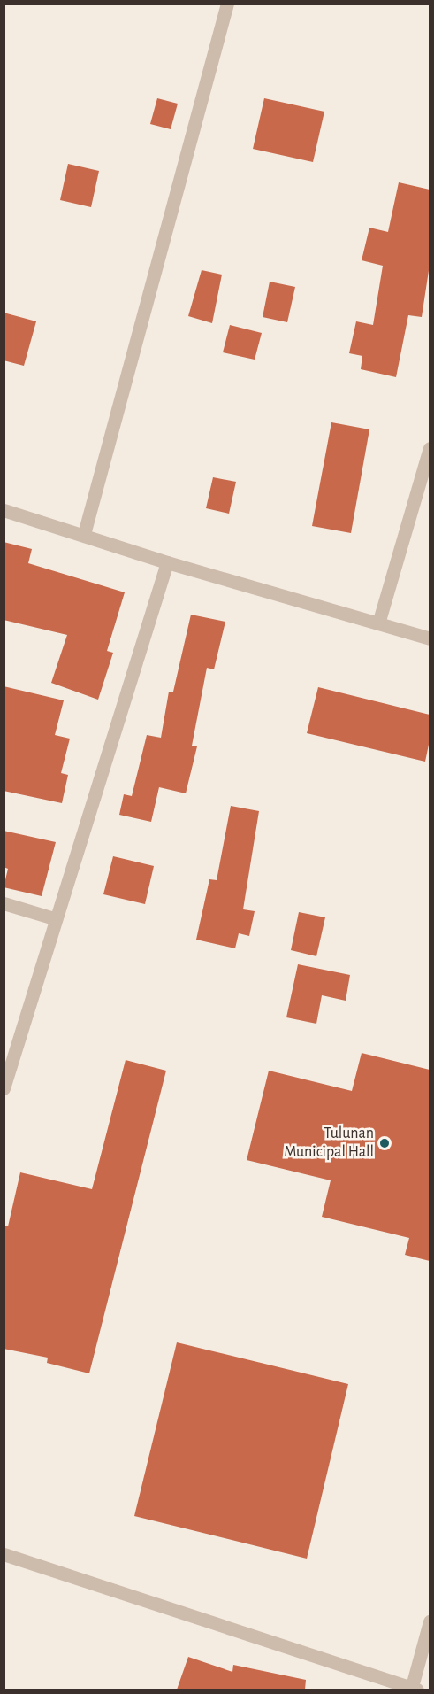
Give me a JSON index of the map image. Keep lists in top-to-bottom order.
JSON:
{
  "places": ["Tulunan Municipal Hall"]
}
